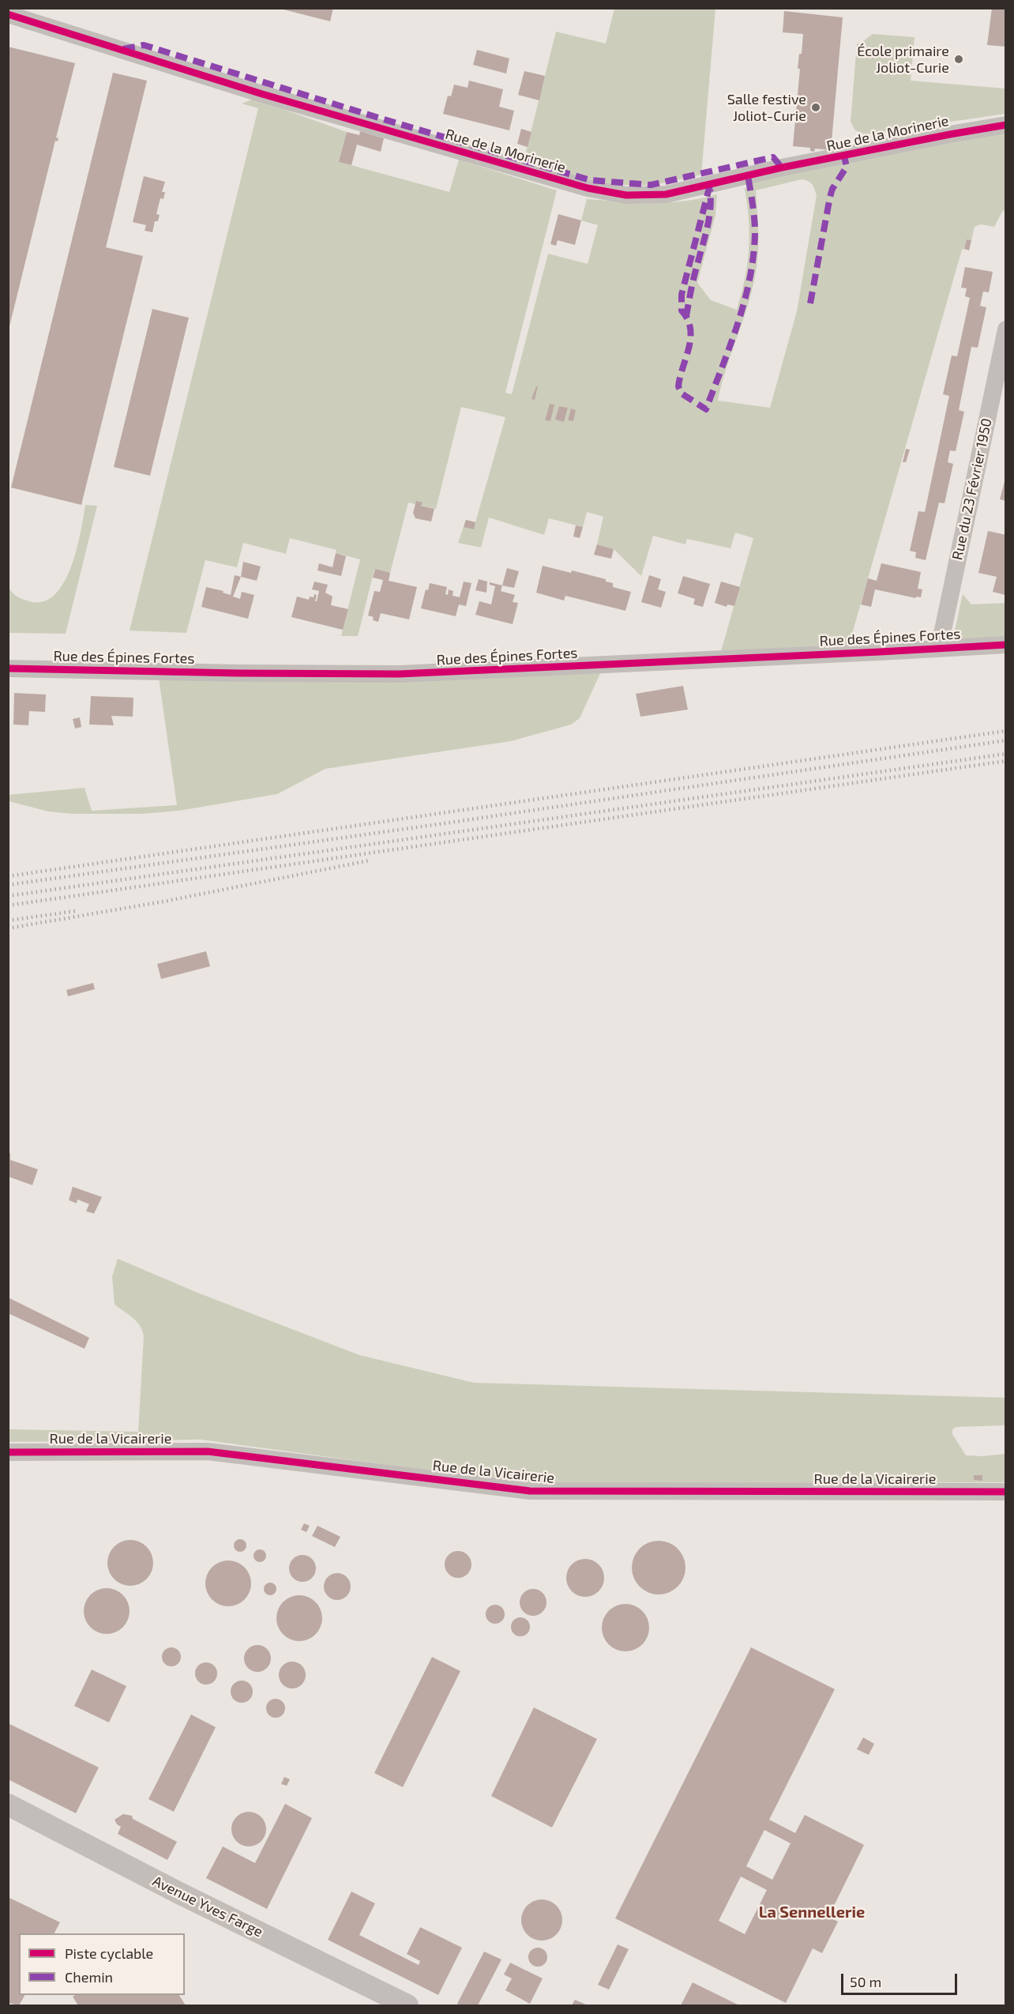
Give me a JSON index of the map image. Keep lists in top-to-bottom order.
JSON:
{
  "streets": {
    "street": [
      "Rue de la Morinerie",
      "Rue du 23 Février 1950",
      "Rue des Épines Fortes",
      "Rue de la Vicairerie",
      "Avenue Yves Farge"
    ]
  },
  "crossings": [
    ["Rue du 23 Février 1950", "Rue des Épines Fortes"]
  ],
  "districts": ["La Sennellerie"],
  "places": ["École primaire Joliot-Curie", "Salle festive Joliot-Curie"],
  "legend": ["Piste cyclable", "Chemin"],
  "scale_bar": "50 m"
}
